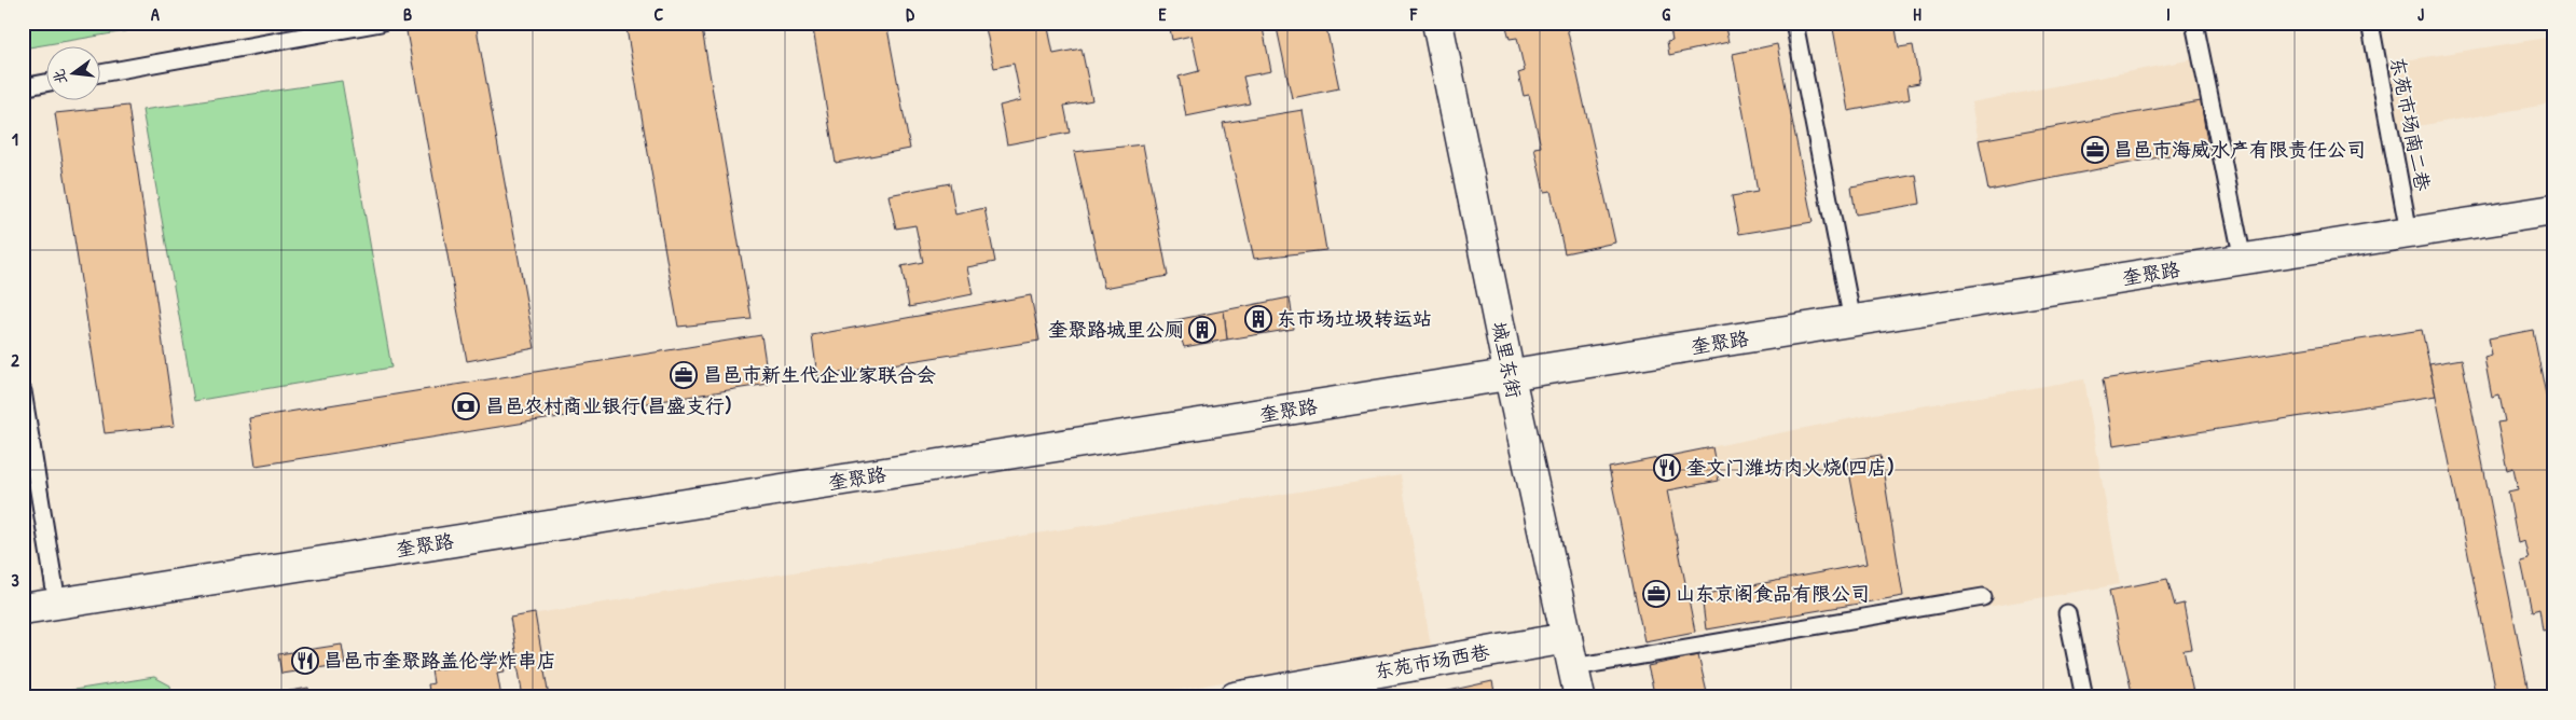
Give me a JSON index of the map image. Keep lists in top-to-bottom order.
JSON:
{
  "streets": {
    "street": ["奎聚路", "城里东街", "东苑市场西巷"],
    "lane": ["东苑市场南二巷"]
  },
  "crossings": [
    ["东苑市场南二巷", "奎聚路"],
    ["奎聚路", "城里东街"],
    ["城里东街", "东苑市场西巷"]
  ],
  "places": {
    "office": ["昌邑市海威水产有限责任公司", "昌邑市新生代企业家联合会", "山东京阁食品有限公司"],
    "building": ["东市场垃圾转运站", "奎聚路城里公厕"],
    "bank": ["昌邑农村商业银行(昌盛支行)"],
    "restaurant": ["奎文门潍坊肉火烧(四店)", "昌邑市奎聚路盖伦学炸串店"]
  },
  "north": "left",
  "grid": {
    "columns": [
      "A",
      "B",
      "C",
      "D",
      "E",
      "F",
      "G",
      "H",
      "I",
      "J"
    ],
    "rows": ["1", "2", "3"]
  }
}
